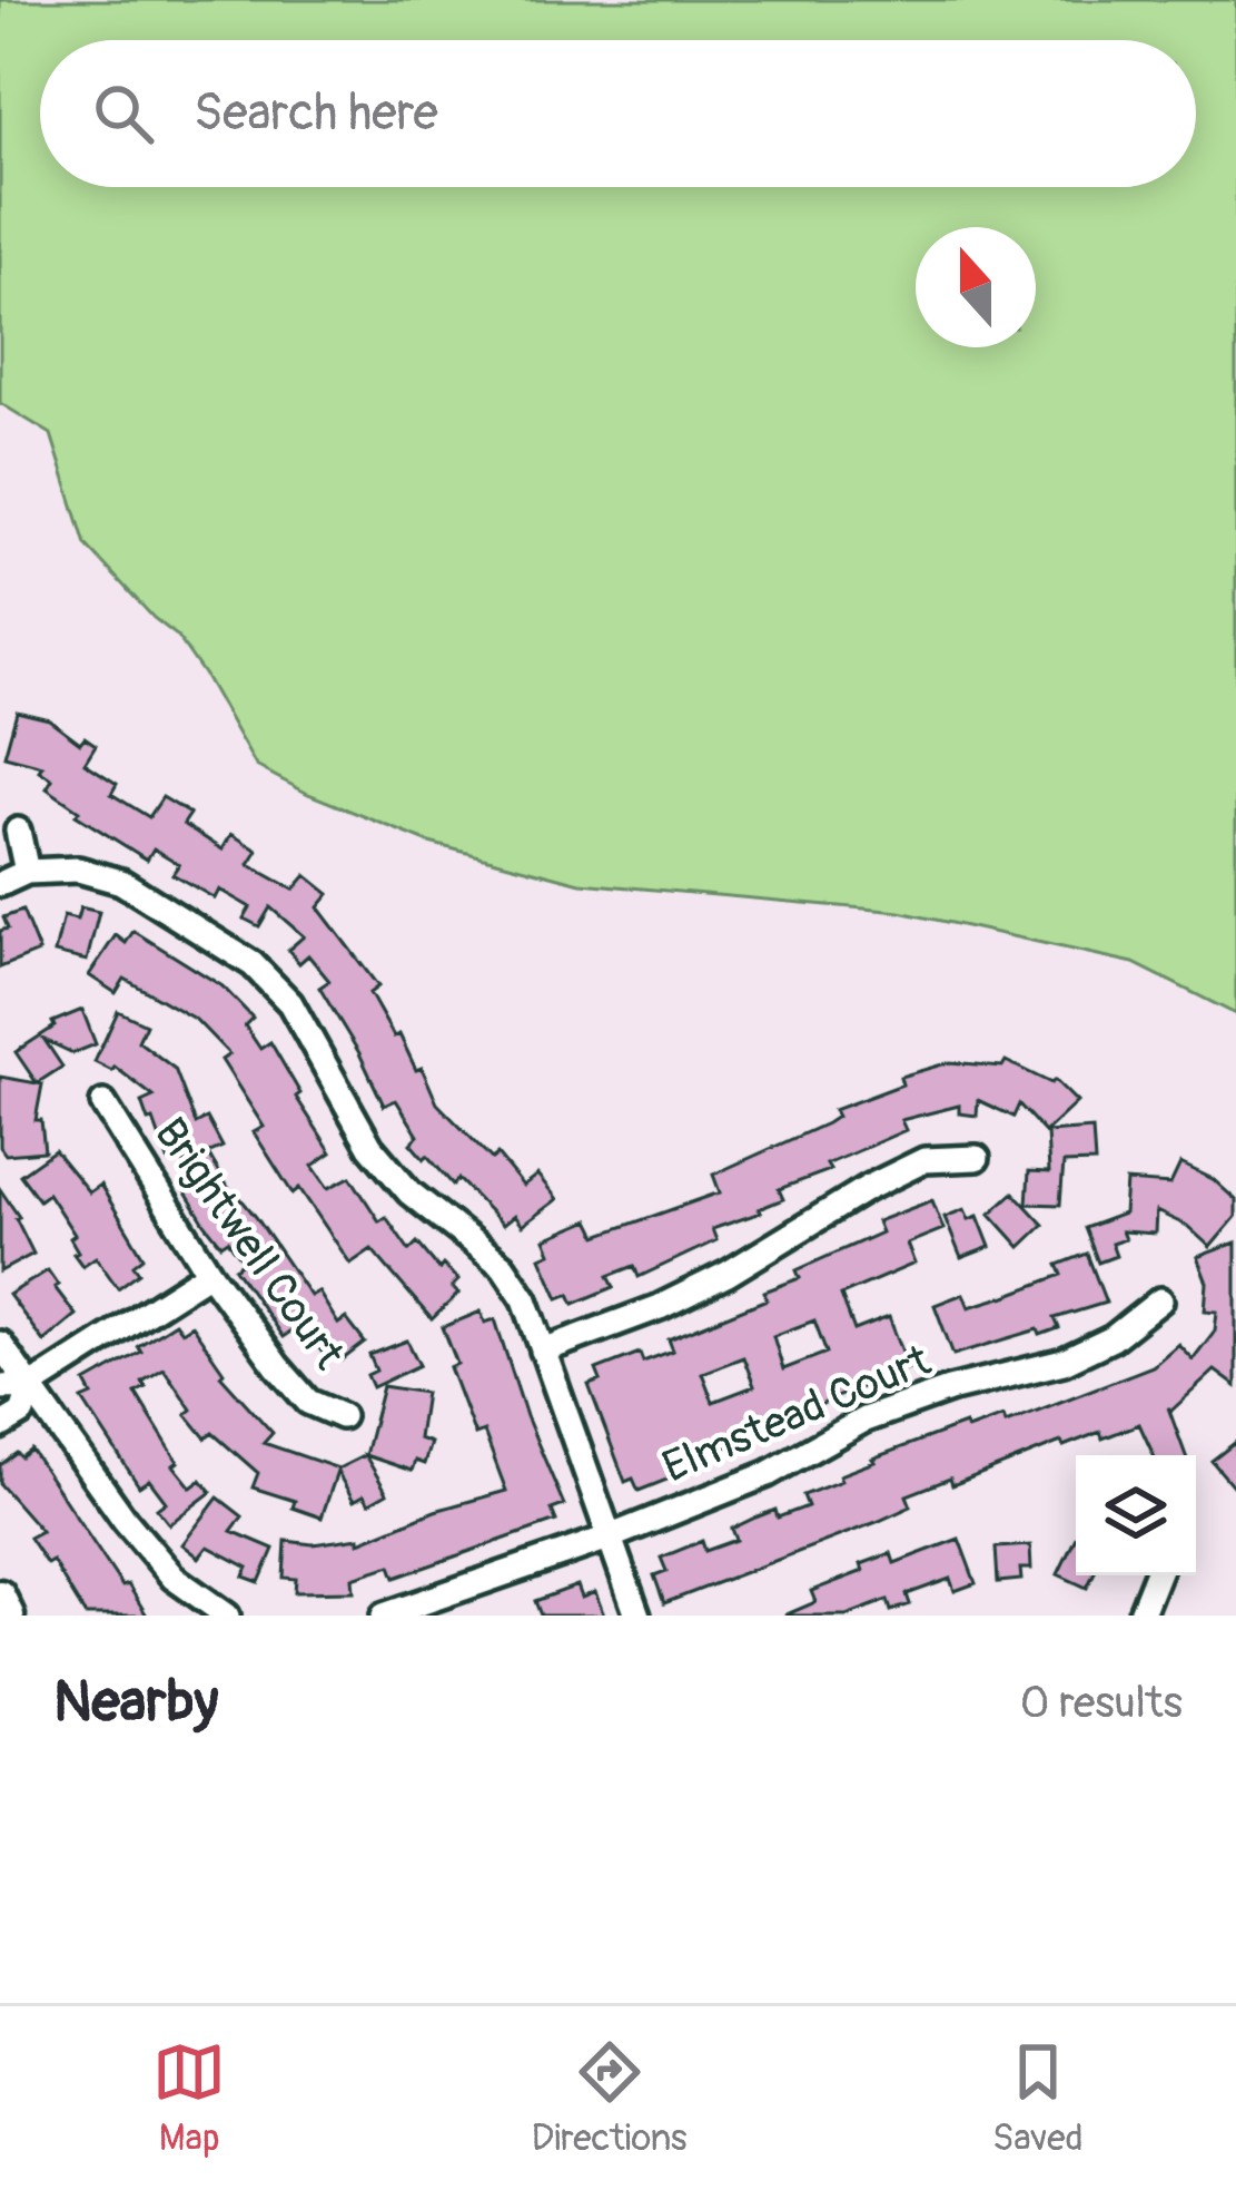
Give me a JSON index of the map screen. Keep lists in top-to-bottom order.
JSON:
{
  "streets": {
    "street": ["Brightwell Court", "Elmstead Court"]
  },
  "north": "top",
  "page": {
    "search": "Search here",
    "heading": ["Nearby", "0 results"],
    "nav": ["Map", "Directions", "Saved"]
  }
}
